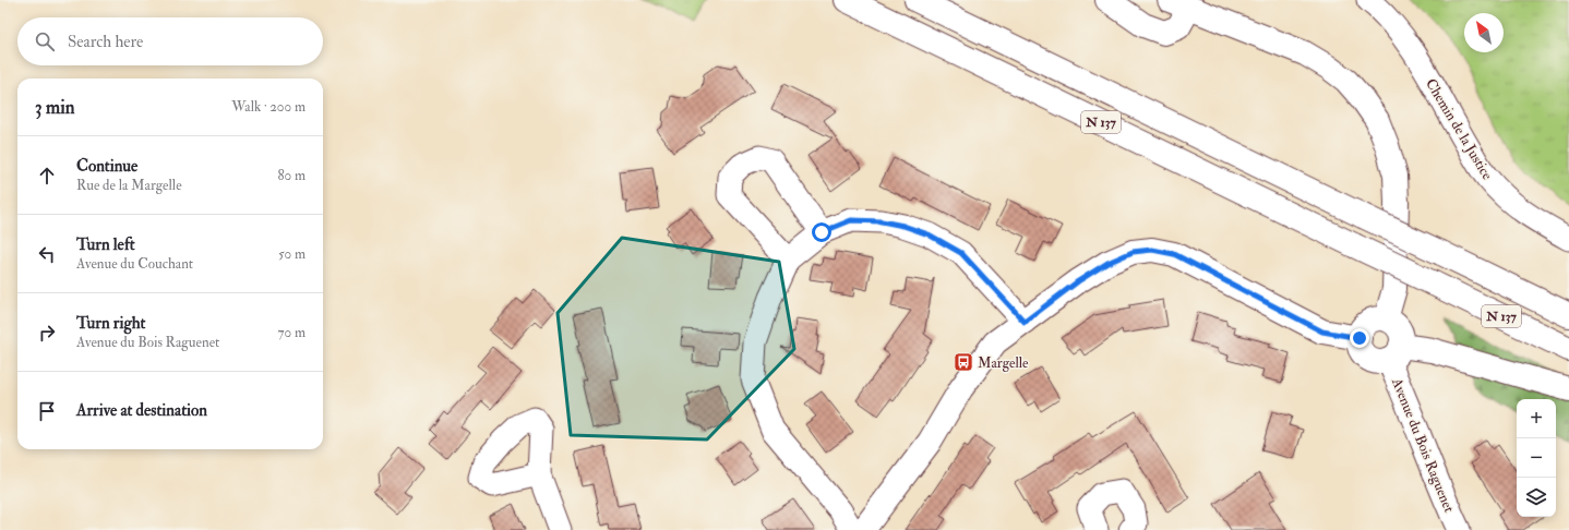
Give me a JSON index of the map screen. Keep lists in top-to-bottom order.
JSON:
{
  "streets": {
    "main road": ["N 137"],
    "street": ["Chemin de la Justice", "Avenue du Bois Raguenet"]
  },
  "places": {
    "bus stop": ["Margelle"]
  },
  "north": "top left",
  "page": {
    "search": "Search here",
    "heading": ["3 min", "Walk · 200 m"],
    "list": [
      ["Continue", "Rue de la Margelle", "80 m"],
      ["Turn left", "Avenue du Couchant", "50 m"],
      ["Turn right", "Avenue du Bois Raguenet", "70 m"],
      "Arrive at destination"
    ],
    "map_buttons": ["+", "−"]
  }
}
